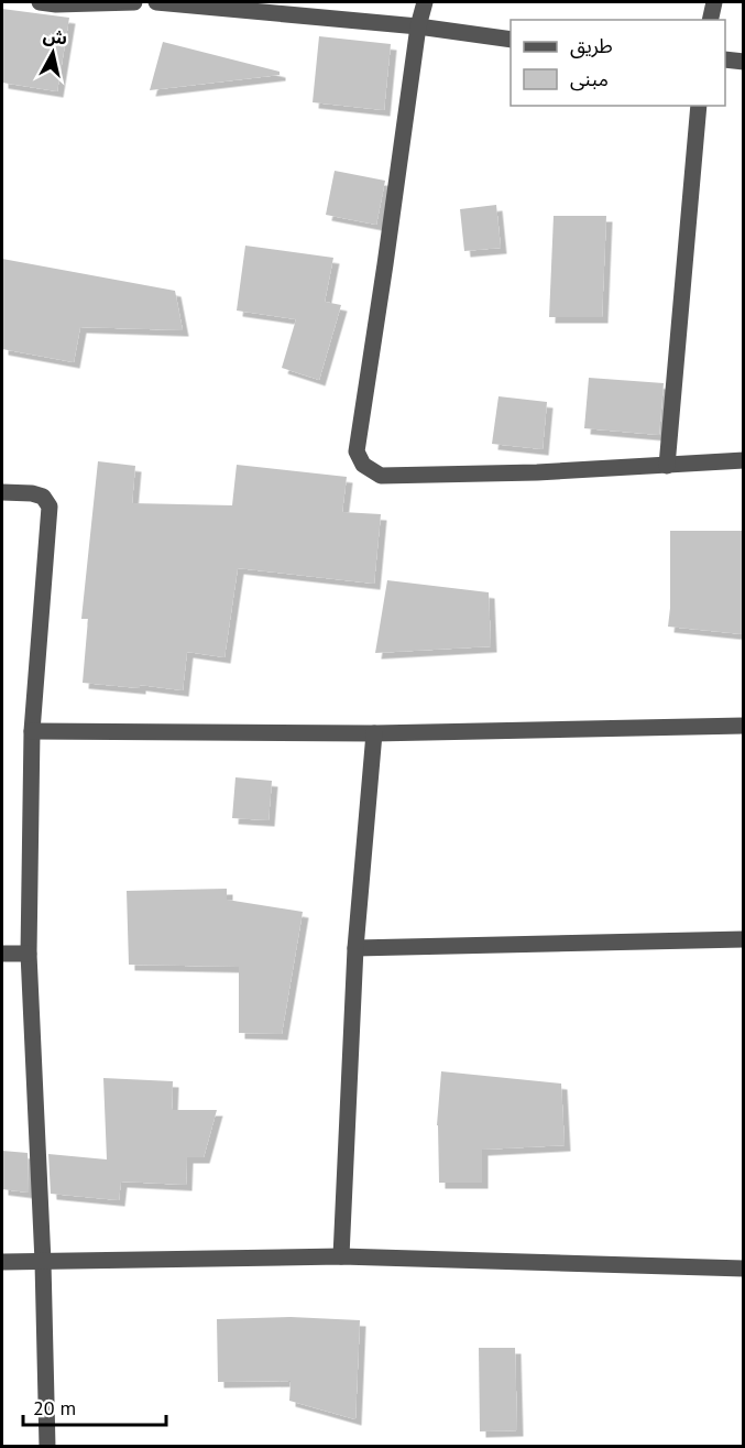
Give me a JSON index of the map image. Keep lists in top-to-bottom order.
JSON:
{
  "legend": ["طريق", "مبنى"],
  "scale_bar": "20 m",
  "north": "top"
}
